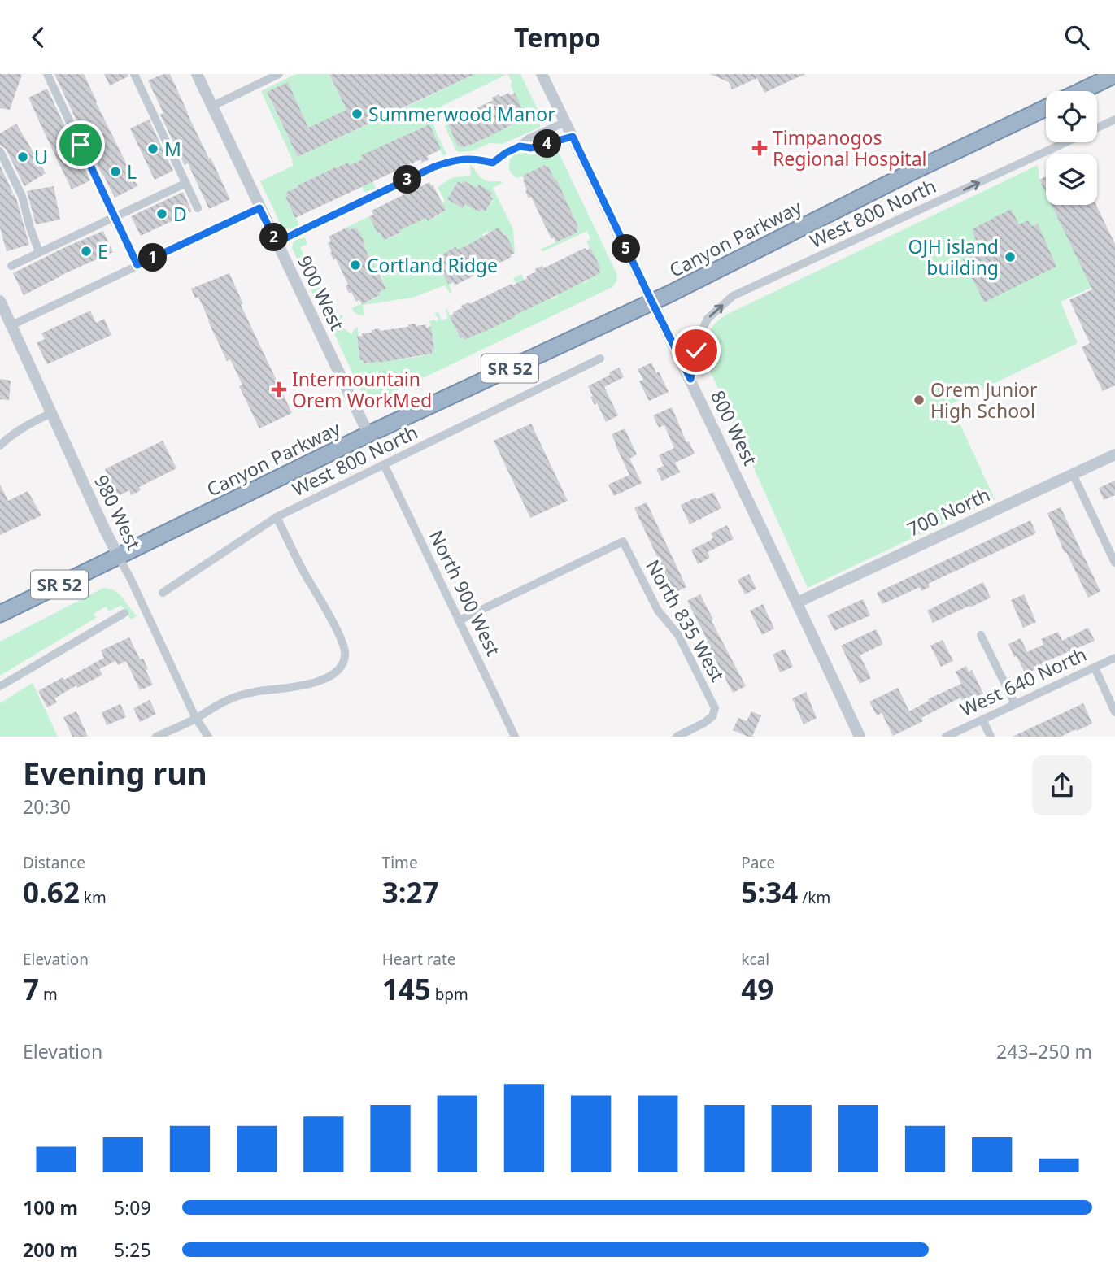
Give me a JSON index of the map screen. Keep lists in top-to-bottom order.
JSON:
{
  "streets": {
    "highway": ["Canyon Parkway", "SR 52"],
    "street": [
      "West 800 North",
      "900 West",
      "800 West",
      "700 North",
      "980 West",
      "North 900 West",
      "North 835 West",
      "West 640 North"
    ]
  },
  "crossings": [
    ["West 800 North", "800 West"],
    ["West 800 North", "North 900 West"],
    ["Canyon Parkway", "900 West"],
    ["Canyon Parkway", "800 West"],
    ["Canyon Parkway", "980 West"],
    ["800 West", "700 North"],
    ["North 900 West", "North 835 West"]
  ],
  "one_way": ["West 800 North"],
  "places": {
    "other": [
      "Summerwood Manor",
      "M",
      "U",
      "L",
      "D",
      "E",
      "OJH island building",
      "Cortland Ridge",
      "Orem Junior High School"
    ],
    "health": ["Timpanogos Regional Hospital", "Intermountain Orem WorkMed"]
  },
  "page": {
    "header": "Tempo",
    "pins": [
      "4",
      "3",
      "2",
      "5",
      "1"
    ],
    "heading": ["Evening run", "20:30"],
    "stats": [
      ["Distance", "0.62 km"],
      ["Time", "3:27"],
      ["Pace", "5:34 /km"],
      ["Elevation", "7 m"],
      ["Heart rate", "145 bpm"],
      ["kcal", "49"]
    ],
    "chart": ["Elevation", "243–250 m"],
    "list": [
      {
        "name": "100 m",
        "note": "5:09"
      },
      {
        "name": "200 m",
        "note": "5:25"
      }
    ]
  }
}
